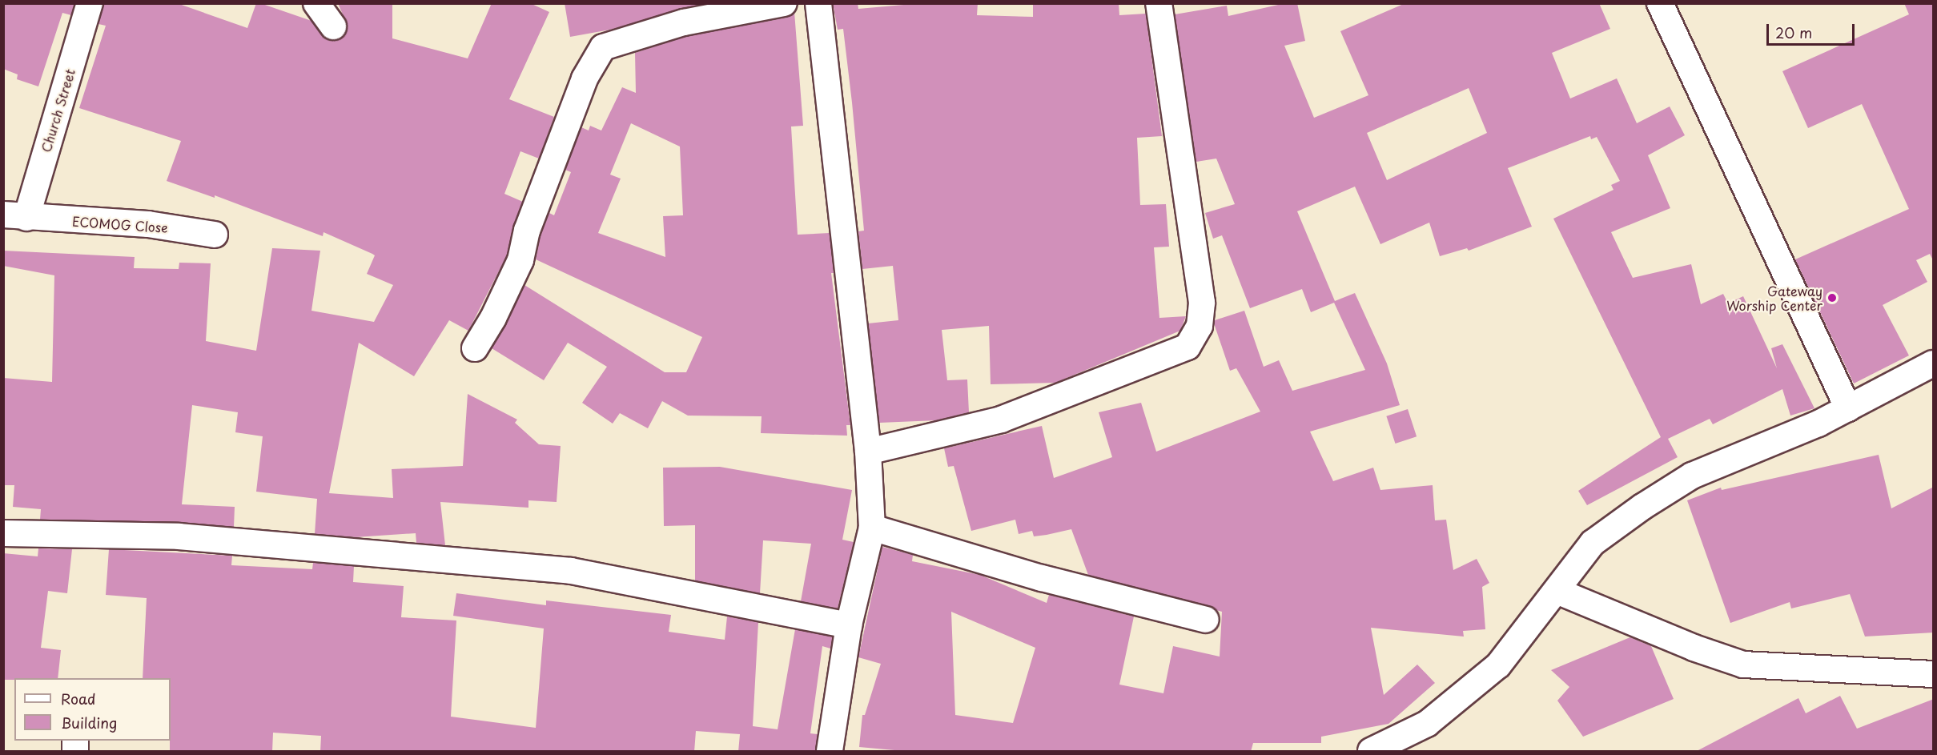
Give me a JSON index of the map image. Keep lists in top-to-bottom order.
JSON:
{
  "streets": {
    "street": ["Church Street", "ECOMOG Close"]
  },
  "crossings": [
    ["Church Street", "ECOMOG Close"]
  ],
  "places": ["Gateway Worship Center"],
  "legend": ["Road", "Building"],
  "scale_bar": "20 m"
}
